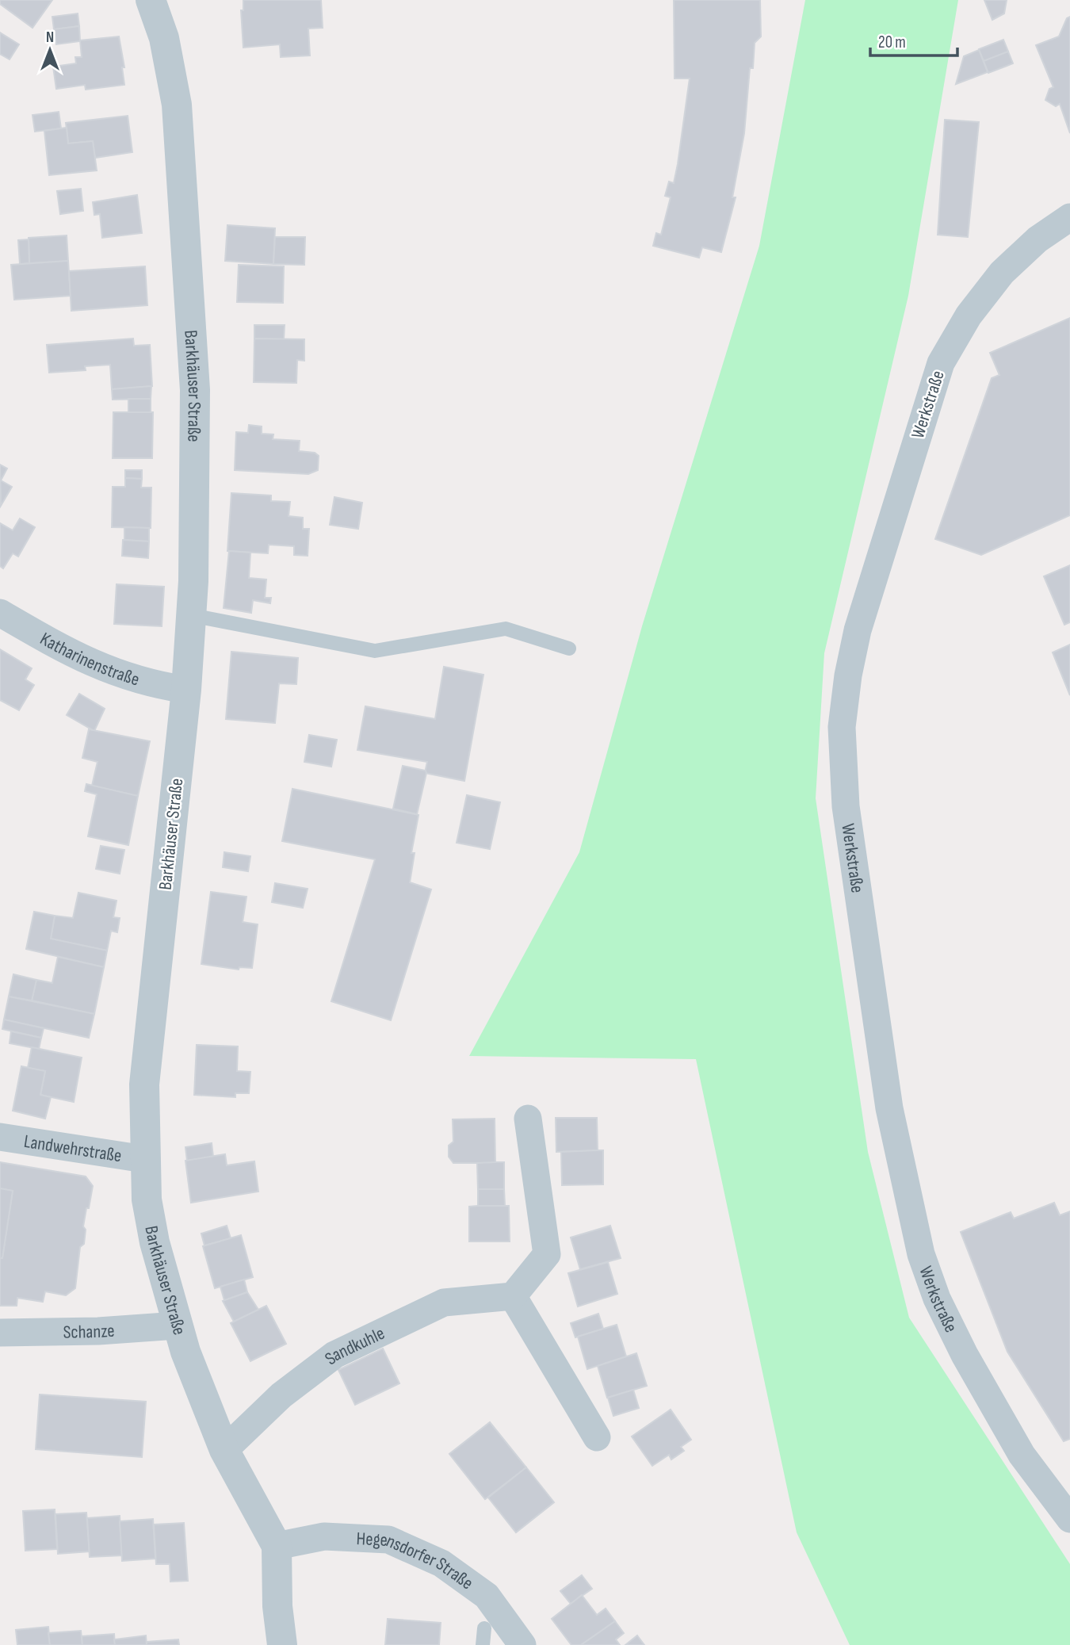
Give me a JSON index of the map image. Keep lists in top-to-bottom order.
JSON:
{
  "streets": {
    "street": [
      "Barkhäuser Straße",
      "Werkstraße",
      "Katharinenstraße",
      "Landwehrstraße",
      "Schanze",
      "Sandkuhle",
      "Hegensdorfer Straße"
    ]
  },
  "crossings": [
    ["Barkhäuser Straße", "Katharinenstraße"],
    ["Barkhäuser Straße", "Landwehrstraße"],
    ["Barkhäuser Straße", "Schanze"],
    ["Barkhäuser Straße", "Sandkuhle"],
    ["Barkhäuser Straße", "Hegensdorfer Straße"]
  ],
  "scale_bar": "20 m",
  "north": "top"
}
